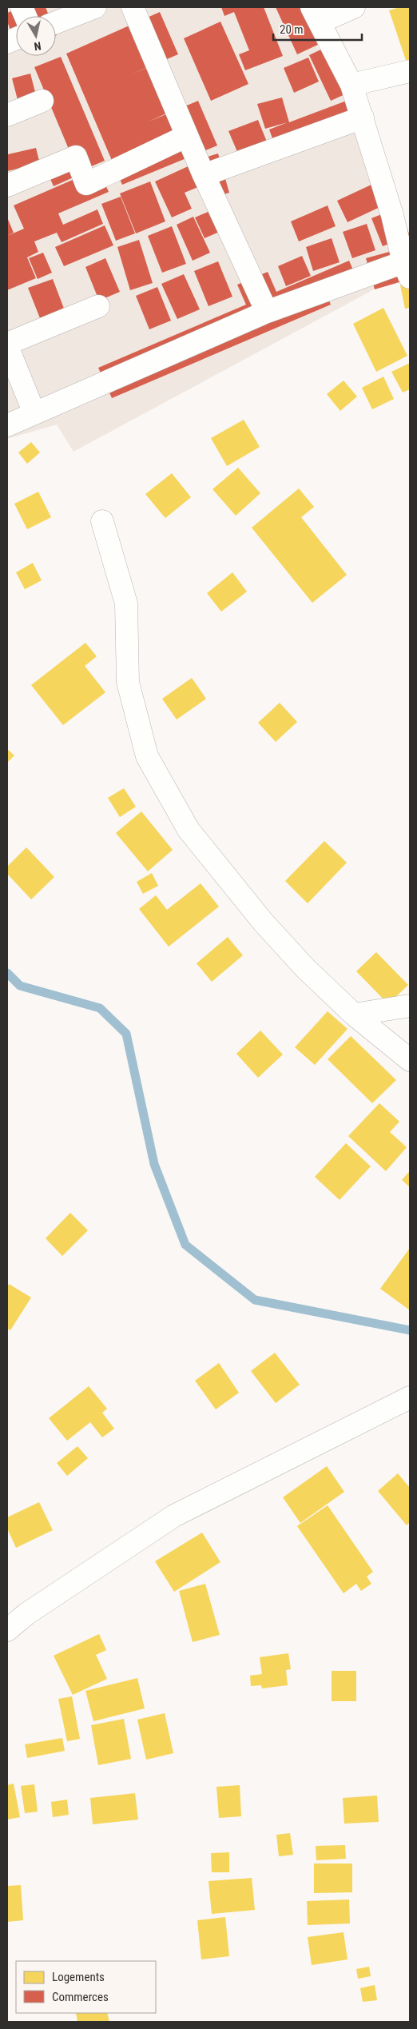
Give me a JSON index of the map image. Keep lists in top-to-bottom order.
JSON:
{
  "legend": ["Logements", "Commerces"],
  "scale_bar": "20 m",
  "north": "bottom"
}
